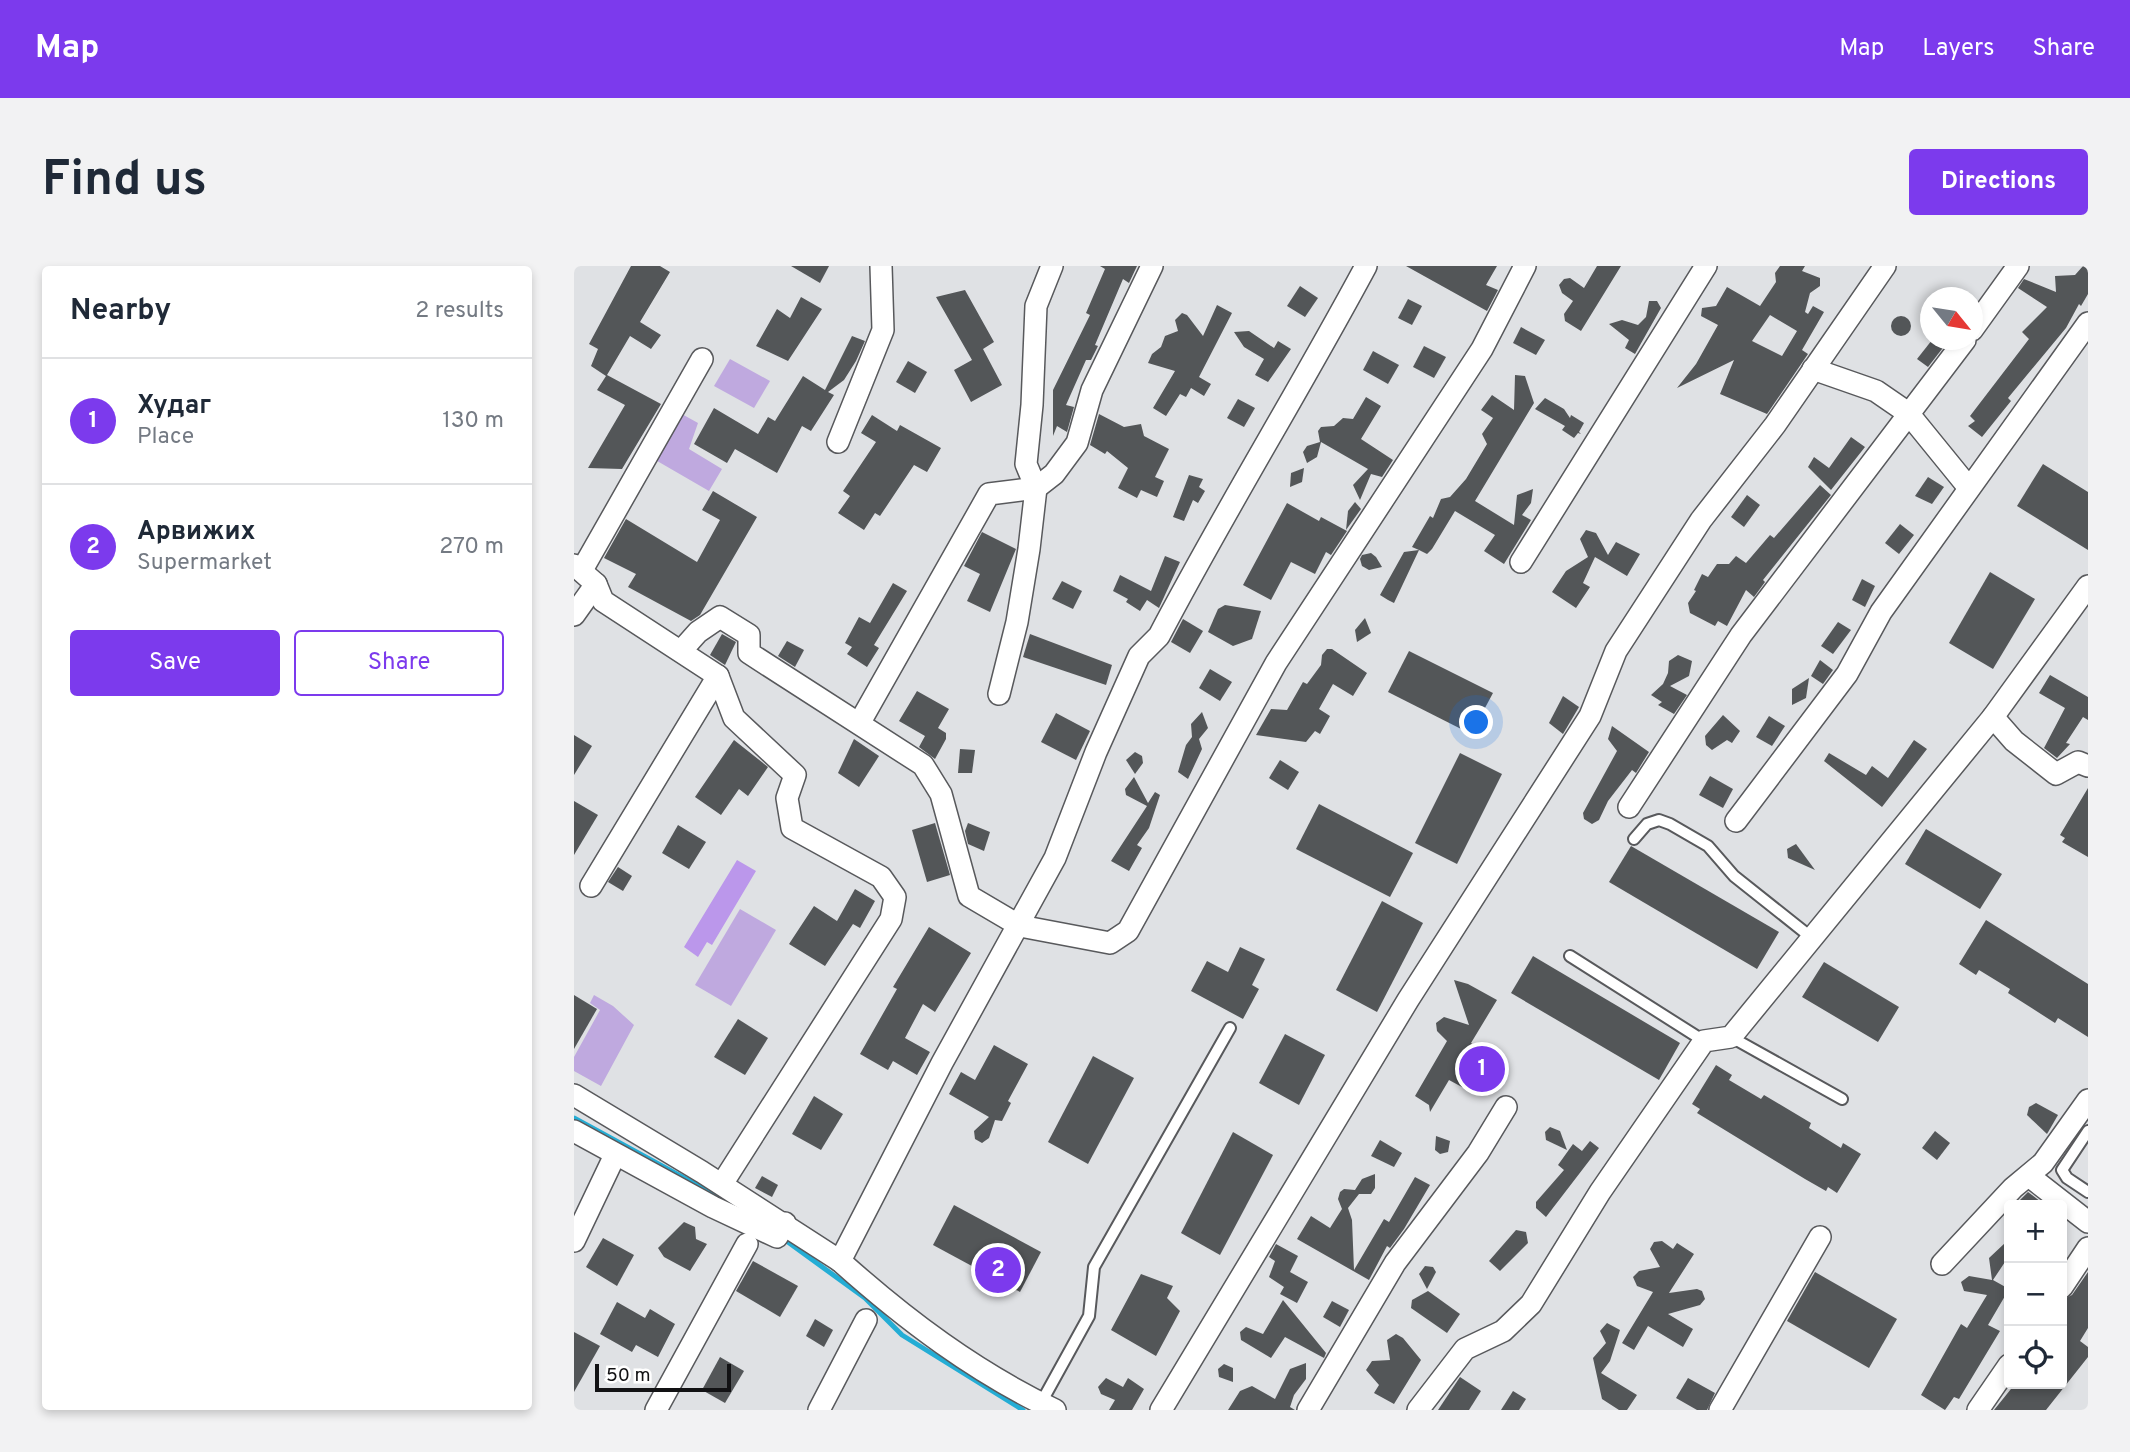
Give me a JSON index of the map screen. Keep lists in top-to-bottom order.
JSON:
{
  "scale_bar": "50 m",
  "north": "bottom right",
  "page": {
    "header": "Map",
    "nav": ["Map", "Layers", "Share"],
    "buttons": [
      "Directions",
      ["Save", "Share"]
    ],
    "title": "Find us",
    "heading": ["Nearby", "2 results"],
    "list": [
      {
        "mark": "1",
        "name": "Худаг",
        "note": "Place",
        "value": "130 m"
      },
      {
        "mark": "2",
        "name": "Арвижих",
        "note": "Supermarket",
        "value": "270 m"
      }
    ],
    "pins": ["1", "2"],
    "map_buttons": ["+", "−"],
    "scale": "50 m"
  }
}
